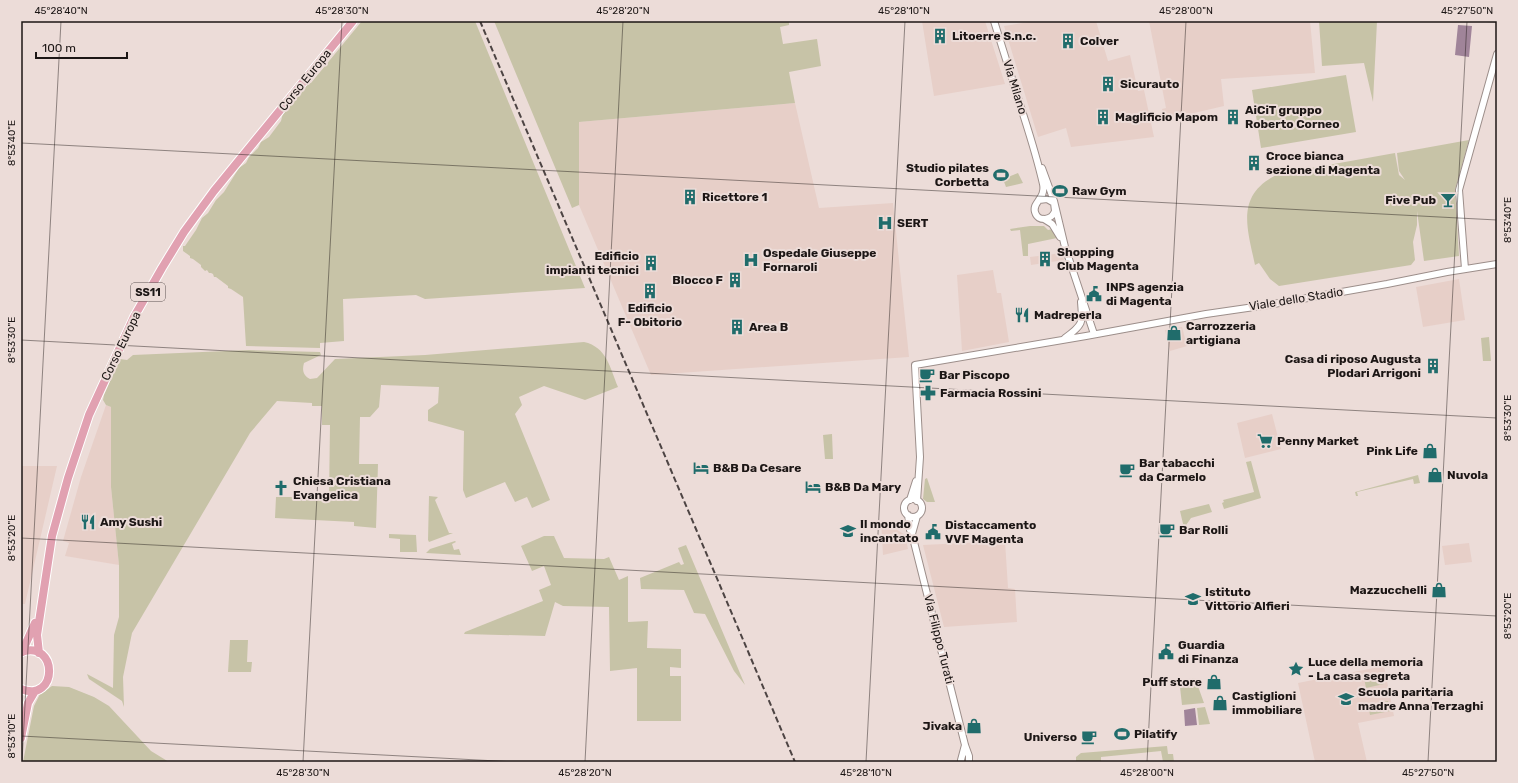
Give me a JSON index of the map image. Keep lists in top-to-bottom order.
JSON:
{
  "streets": {
    "main road": ["Corso Europa", "SS11"],
    "street": ["Via Milano", "Viale dello Stadio", "Via Filippo Turati"]
  },
  "crossings": [
    ["Via Milano", "Viale dello Stadio"]
  ],
  "places": {
    "building": [
      "Litoerre S.n.c.",
      "Colver",
      "Sicurauto",
      "Maglificio Mapom",
      "AiCiT gruppo Roberto Corneo",
      "Croce bianca sezione di Magenta",
      "Ricettore 1",
      "Shopping Club Magenta",
      "Edificio impianti tecnici",
      "Blocco F",
      "Edificio F- Obitorio",
      "Area B",
      "Casa di riposo Augusta Plodari Arrigoni"
    ],
    "sports": ["Studio pilates Corbetta", "Raw Gym", "Pilatify"],
    "bar": ["Five Pub"],
    "hospital": ["SERT", "Ospedale Giuseppe Fornaroli"],
    "public building": ["INPS agenzia di Magenta", "Distaccamento VVF Magenta", "Guardia di Finanza"],
    "restaurant": ["Madreperla", "Amy Sushi"],
    "shop": [
      "Carrozzeria artigiana",
      "Pink Life",
      "Nuvola",
      "Mazzucchelli",
      "Puff store",
      "Castiglioni immobiliare",
      "Jivaka"
    ],
    "cafe": [
      "Bar Piscopo",
      "Bar tabacchi da Carmelo",
      "Bar Rolli",
      "Universo"
    ],
    "pharmacy": ["Farmacia Rossini"],
    "supermarket": ["Penny Market"],
    "hotel": ["B&B Da Cesare", "B&B Da Mary"],
    "church": ["Chiesa Cristiana Evangelica"],
    "school or university": ["Il mondo incantato", "Istituto Vittorio Alfieri", "Scuola paritaria madre Anna Terzaghi"],
    "place": ["Luce della memoria - La casa segreta"]
  },
  "scale_bar": "100 m",
  "coordinates": [
    "45°28'40\"N",
    "45°28'30\"N",
    "45°28'20\"N",
    "45°28'10\"N",
    "45°28'00\"N",
    "45°27'50\"N",
    "8°53'40\"E",
    "8°53'30\"E",
    "8°53'20\"E",
    "8°53'10\"E"
  ]
}
